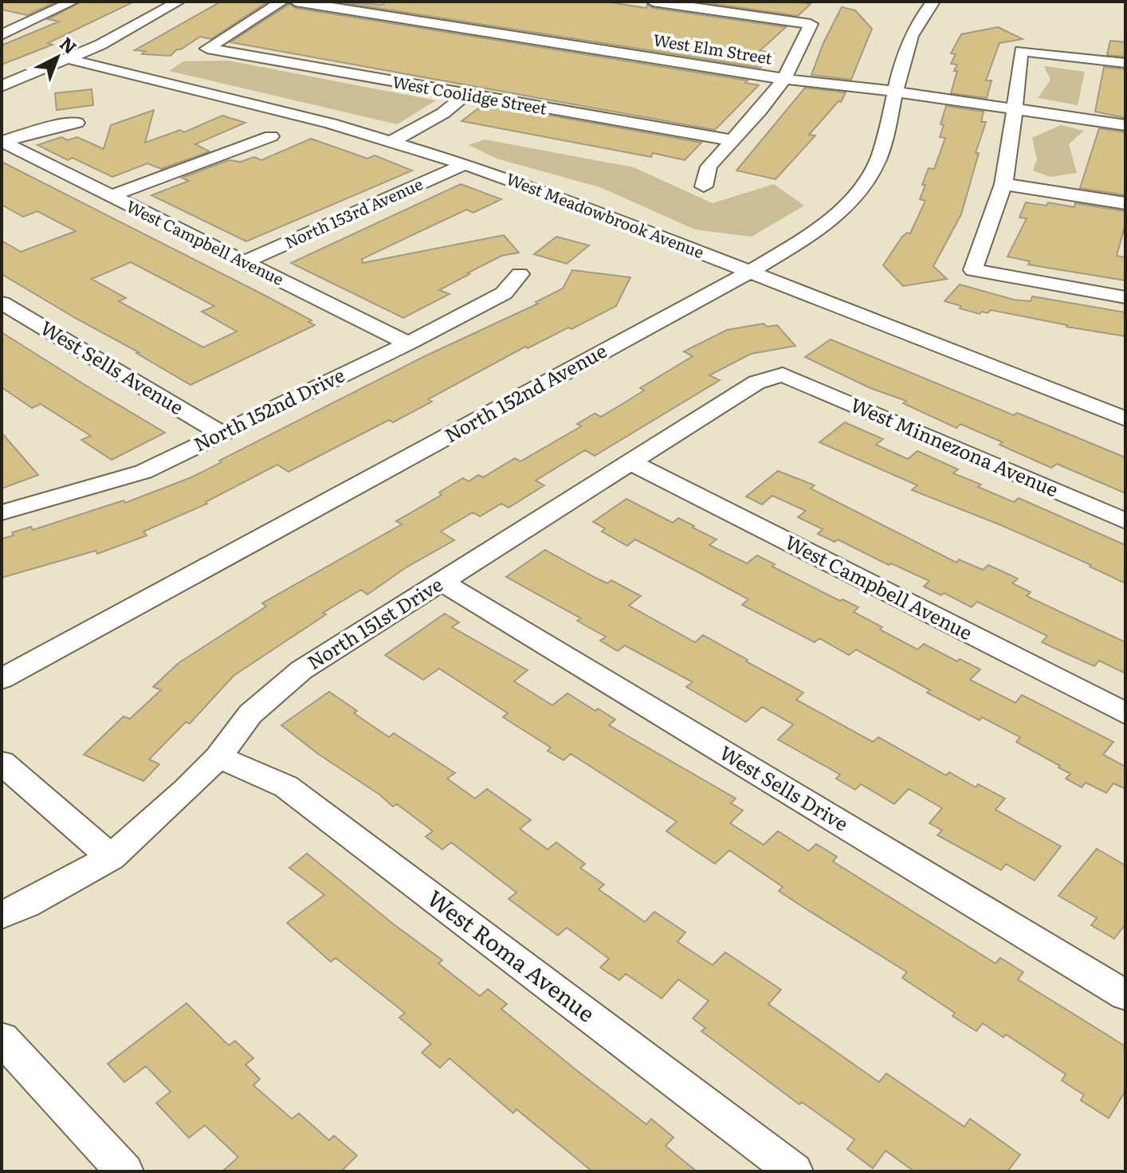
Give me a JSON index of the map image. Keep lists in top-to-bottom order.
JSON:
{
  "streets": {
    "street": [
      "West Elm Street",
      "West Coolidge Street",
      "North 153rd Avenue",
      "West Meadowbrook Avenue",
      "West Campbell Avenue",
      "West Sells Avenue",
      "North 152nd Avenue",
      "North 152nd Drive",
      "West Minnezona Avenue",
      "North 151st Drive",
      "West Sells Drive",
      "West Roma Avenue"
    ]
  },
  "crossings": [
    ["West Elm Street", "North 152nd Avenue"],
    ["North 153rd Avenue", "West Meadowbrook Avenue"],
    ["North 153rd Avenue", "West Campbell Avenue"],
    ["West Meadowbrook Avenue", "North 152nd Avenue"],
    ["West Campbell Avenue", "North 152nd Drive"],
    ["West Campbell Avenue", "North 151st Drive"],
    ["West Sells Avenue", "North 152nd Drive"],
    ["West Minnezona Avenue", "North 151st Drive"],
    ["North 151st Drive", "West Sells Drive"],
    ["North 151st Drive", "West Roma Avenue"]
  ],
  "north": "top right"
}
